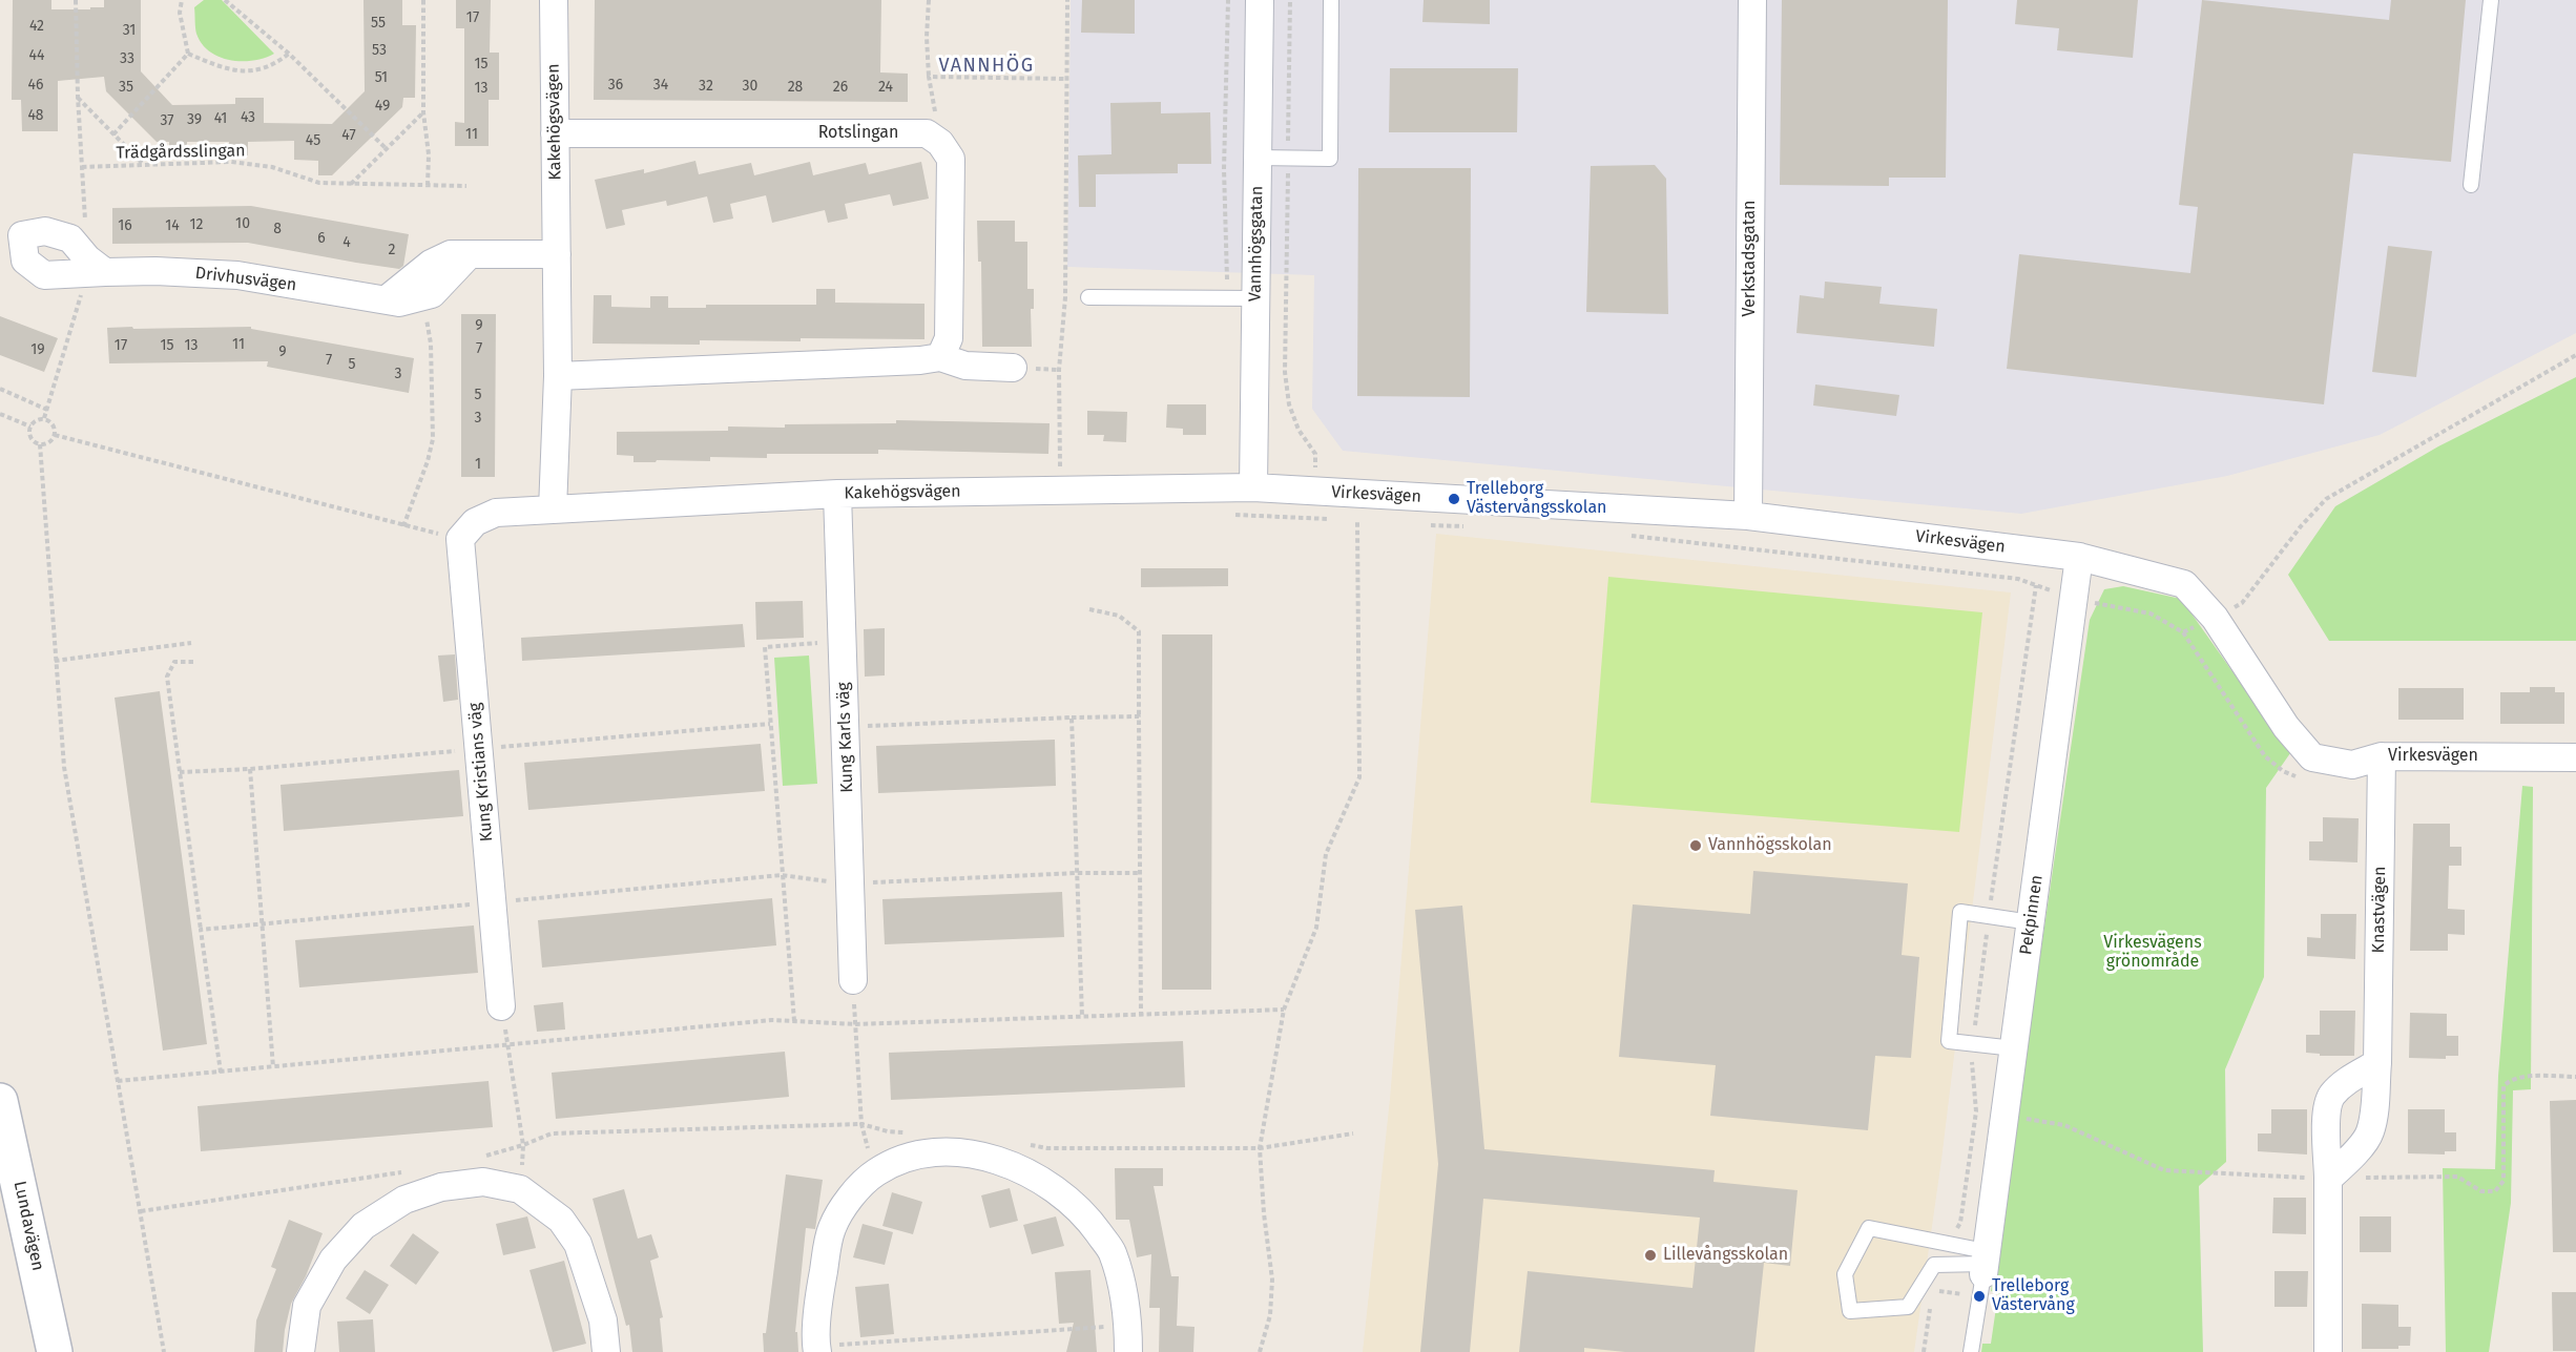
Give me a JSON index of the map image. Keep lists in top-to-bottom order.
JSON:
{
  "streets": {
    "main road": ["Lundavägen"],
    "street": [
      "Kakehögsvägen",
      "Rotslingan",
      "Vannhögsgatan",
      "Verkstadsgatan",
      "Drivhusvägen",
      "Virkesvägen",
      "Kung Karls väg",
      "Kung Kristians väg",
      "Knastvägen",
      "Pekpinnen"
    ],
    "path": ["Trädgårdsslingan"]
  },
  "crossings": [
    ["Kakehögsvägen", "Rotslingan"],
    ["Kakehögsvägen", "Vannhögsgatan"],
    ["Kakehögsvägen", "Virkesvägen"],
    ["Kakehögsvägen", "Kung Karls väg"],
    ["Kakehögsvägen", "Kung Kristians väg"],
    ["Vannhögsgatan", "Virkesvägen"],
    ["Verkstadsgatan", "Virkesvägen"],
    ["Virkesvägen", "Knastvägen"],
    ["Virkesvägen", "Pekpinnen"]
  ],
  "districts": ["VANNHÖG"],
  "parks": ["Virkesvägens grönområde"],
  "places": [
    "Trelleborg Västervångsskolan",
    "Vannhögsskolan",
    "Lillevångsskolan",
    "Trelleborg Västervång"
  ],
  "house_numbers": [
    "17",
    "55",
    "42",
    "31",
    "53",
    "44",
    "33",
    "15",
    "51",
    "46",
    "36",
    "34",
    "32",
    "30",
    "35",
    "28",
    "26",
    "24",
    "13",
    "49",
    "48",
    "43",
    "41",
    "39",
    "37",
    "11",
    "47",
    "45",
    "10",
    "12",
    "16",
    "14",
    "8",
    "6",
    "4",
    "2",
    "9",
    "11",
    "17",
    "15",
    "13",
    "7",
    "19",
    "9",
    "7",
    "5",
    "3",
    "5",
    "3",
    "1"
  ]
}
